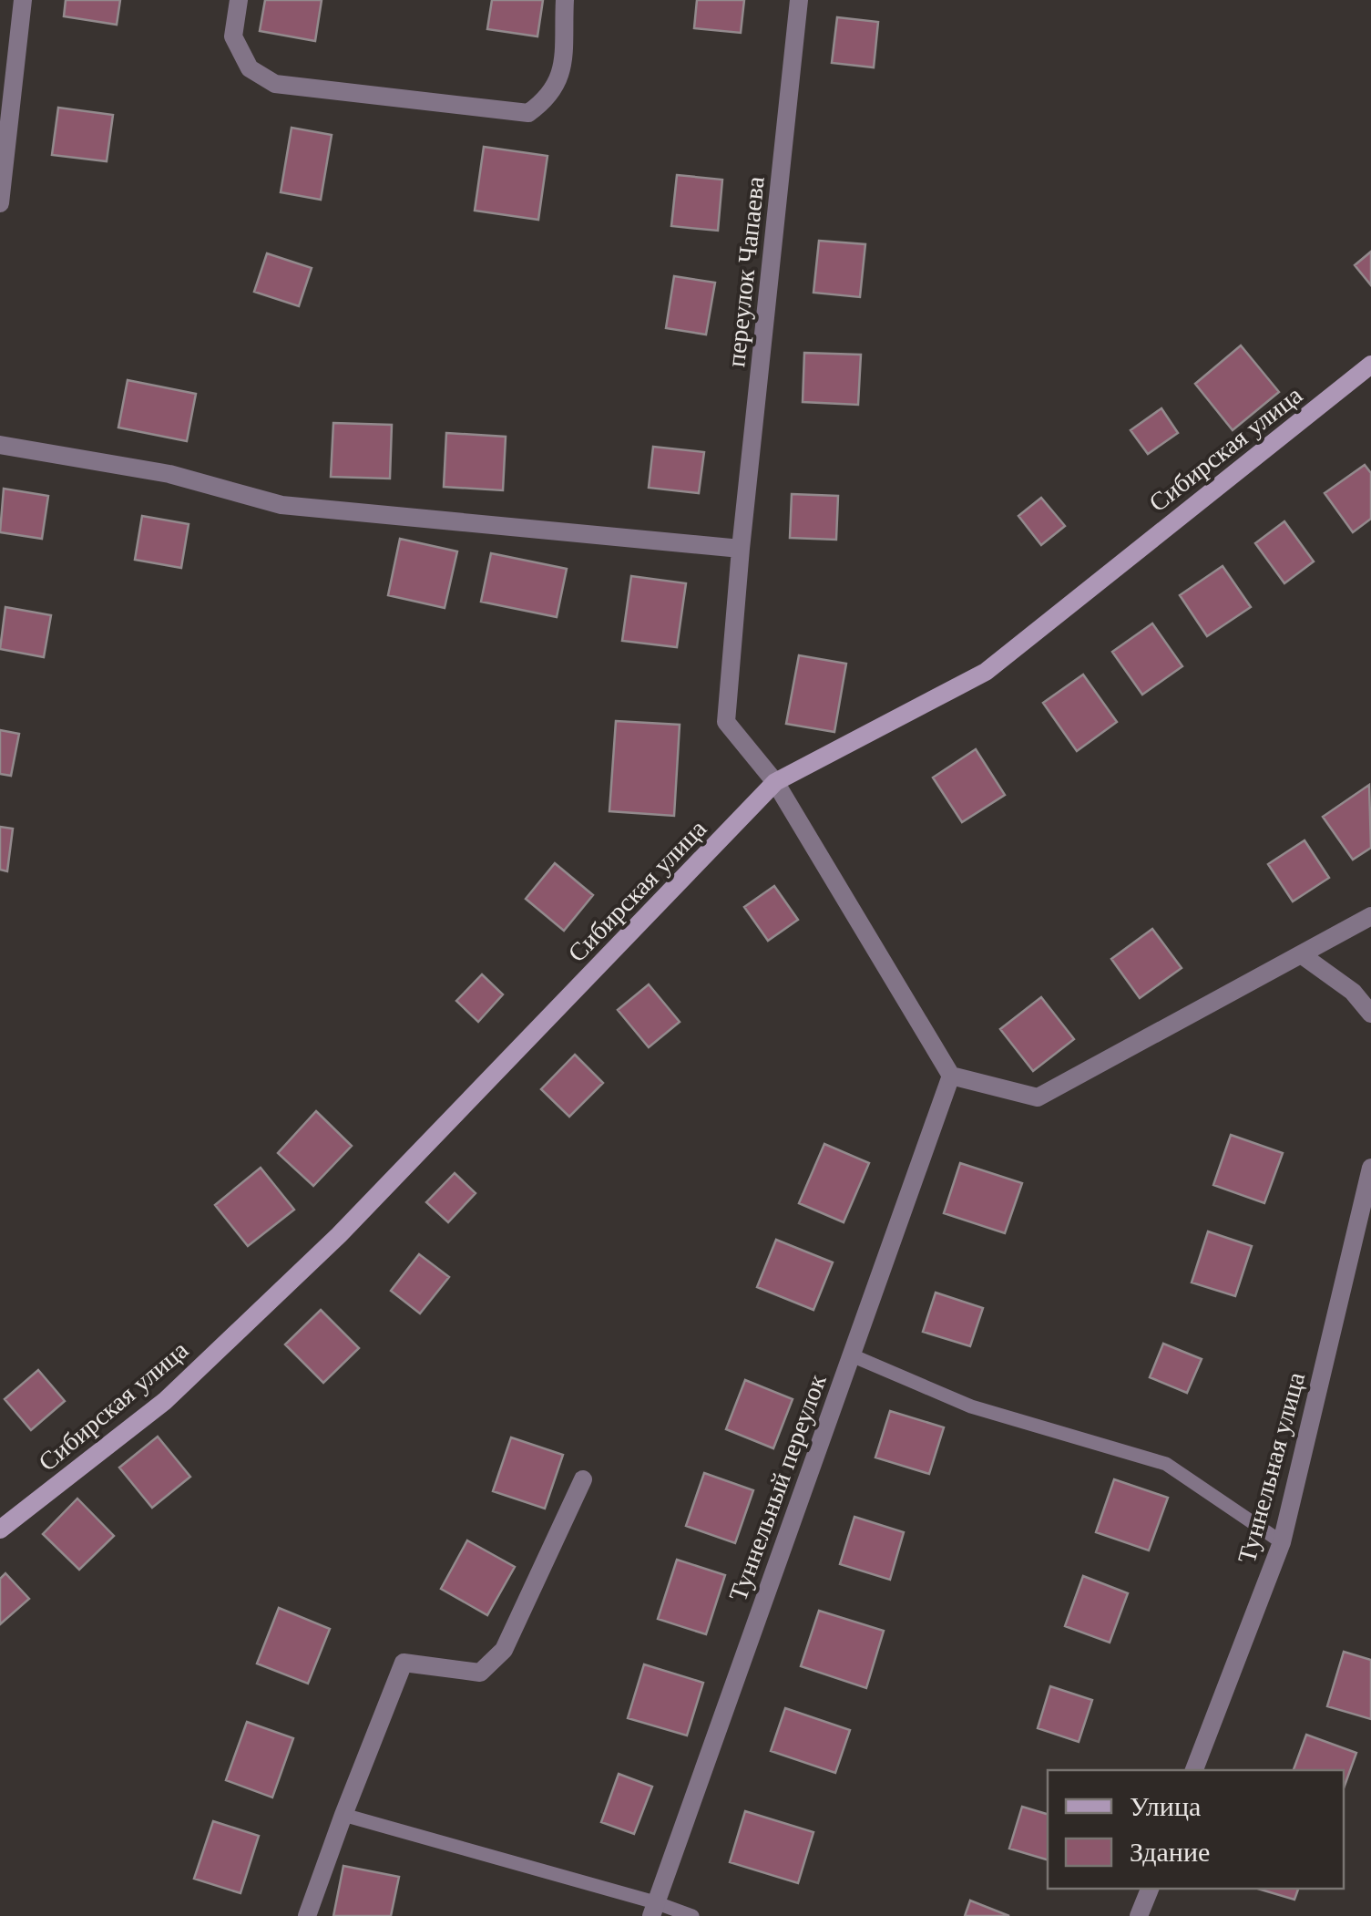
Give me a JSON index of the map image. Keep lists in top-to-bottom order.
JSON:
{
  "streets": {
    "street": [
      "переулок Чапаева",
      "Сибирская улица",
      "Туннельная улица",
      "Туннельный переулок"
    ]
  },
  "crossings": [
    ["переулок Чапаева", "Сибирская улица"],
    ["переулок Чапаева", "Туннельный переулок"]
  ],
  "legend": ["Улица", "Здание"]
}
